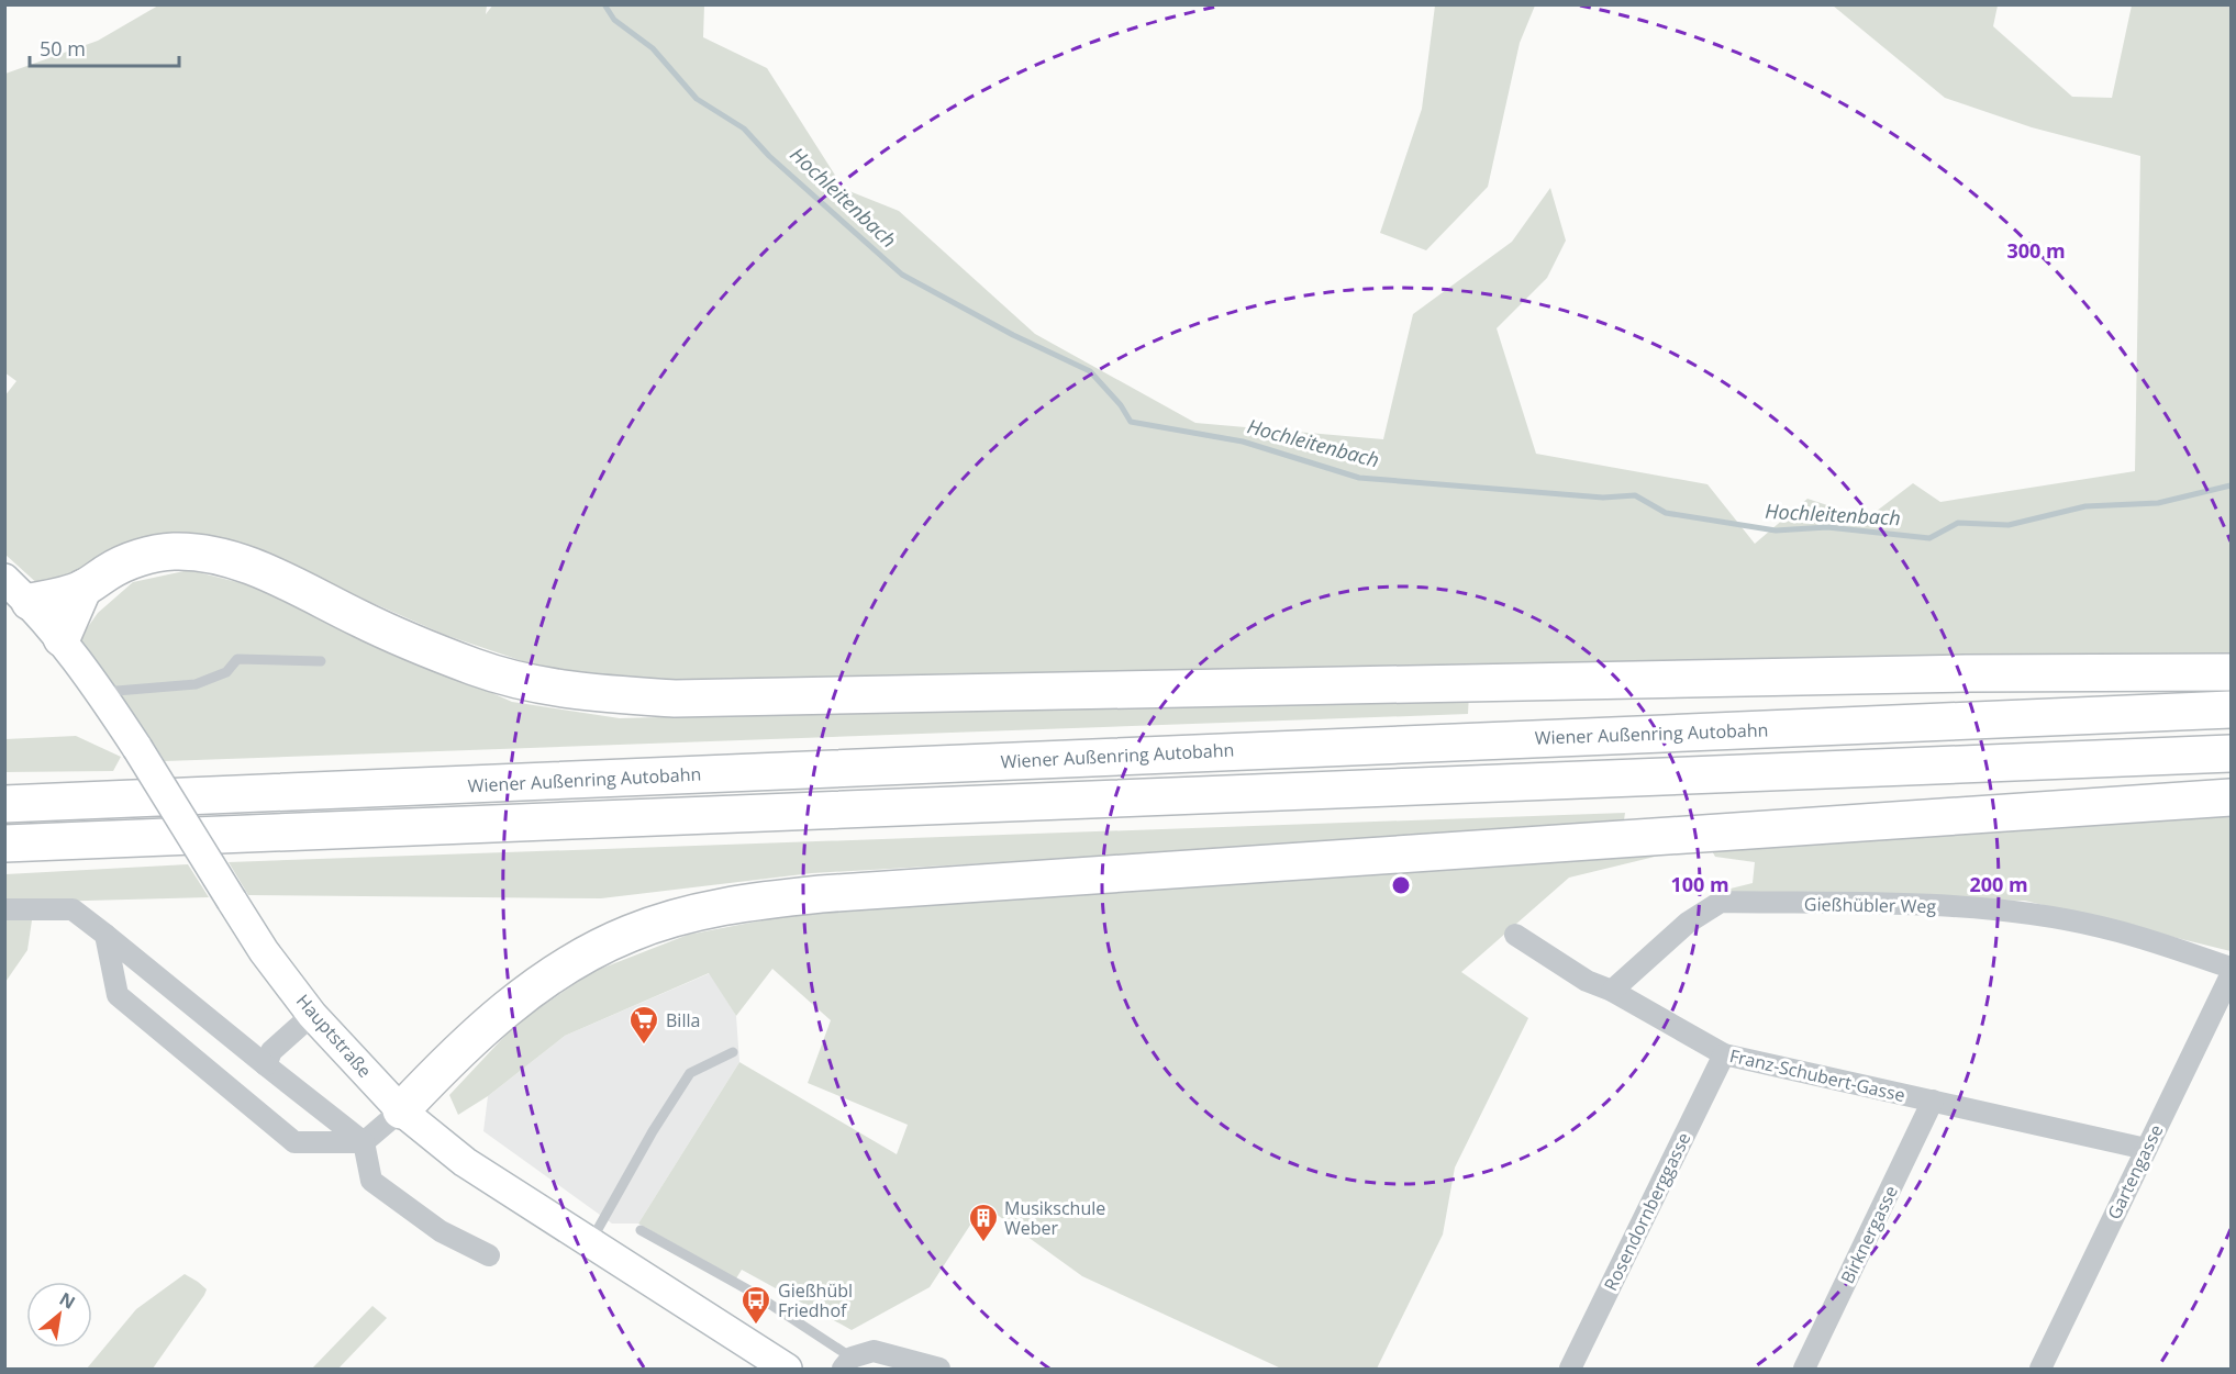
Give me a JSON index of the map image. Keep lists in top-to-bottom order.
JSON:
{
  "streets": {
    "highway": ["Wiener Außenring Autobahn"],
    "main road": ["Hauptstraße"],
    "street": [
      "Gießhübler Weg",
      "Franz-Schubert-Gasse",
      "Gartengasse",
      "Rosendornberggasse",
      "Birknergasse"
    ]
  },
  "crossings": [
    ["Gießhübler Weg", "Franz-Schubert-Gasse"],
    ["Franz-Schubert-Gasse", "Gartengasse"],
    ["Franz-Schubert-Gasse", "Rosendornberggasse"],
    ["Franz-Schubert-Gasse", "Birknergasse"]
  ],
  "water": ["Hochleitenbach"],
  "places": {
    "supermarket": ["Billa"],
    "building": ["Musikschule Weber"],
    "bus stop": ["Gießhübl Friedhof"]
  },
  "scale_bar": "50 m",
  "north": "top right",
  "rings": ["300 m", "100 m", "200 m"]
}
